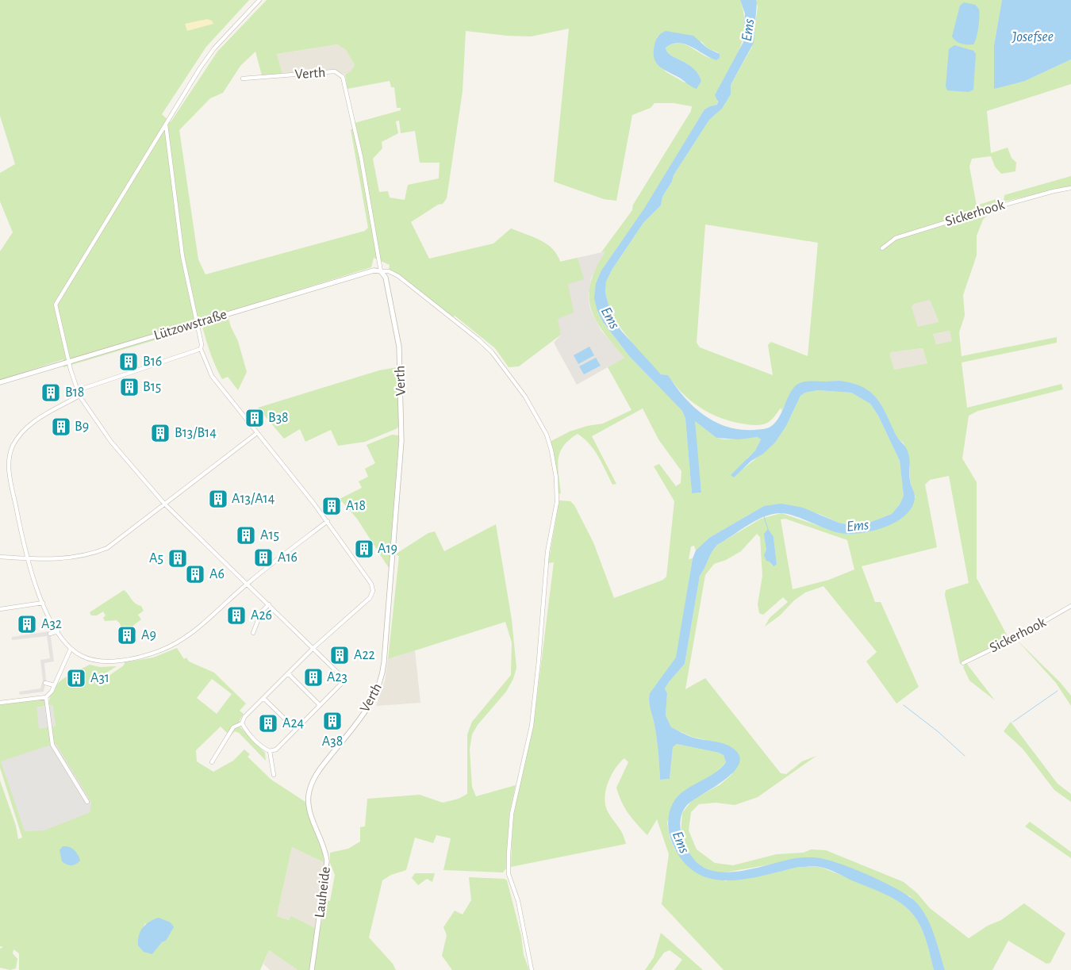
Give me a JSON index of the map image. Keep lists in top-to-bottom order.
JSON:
{
  "streets": {
    "street": [
      "Verth",
      "Sickerhook",
      "Lützowstraße",
      "Lauheide"
    ]
  },
  "crossings": [
    ["Verth", "Lützowstraße"],
    ["Verth", "Lauheide"]
  ],
  "water": ["Ems", "Josefsee"],
  "places": {
    "building": [
      "B16",
      "B15",
      "B18",
      "B38",
      "B9",
      "B13/B14",
      "A13/A14",
      "A18",
      "A15",
      "A19",
      "A16",
      "A5",
      "A6",
      "A26",
      "A32",
      "A9",
      "A22",
      "A23",
      "A31",
      "A38",
      "A24"
    ]
  }
}
